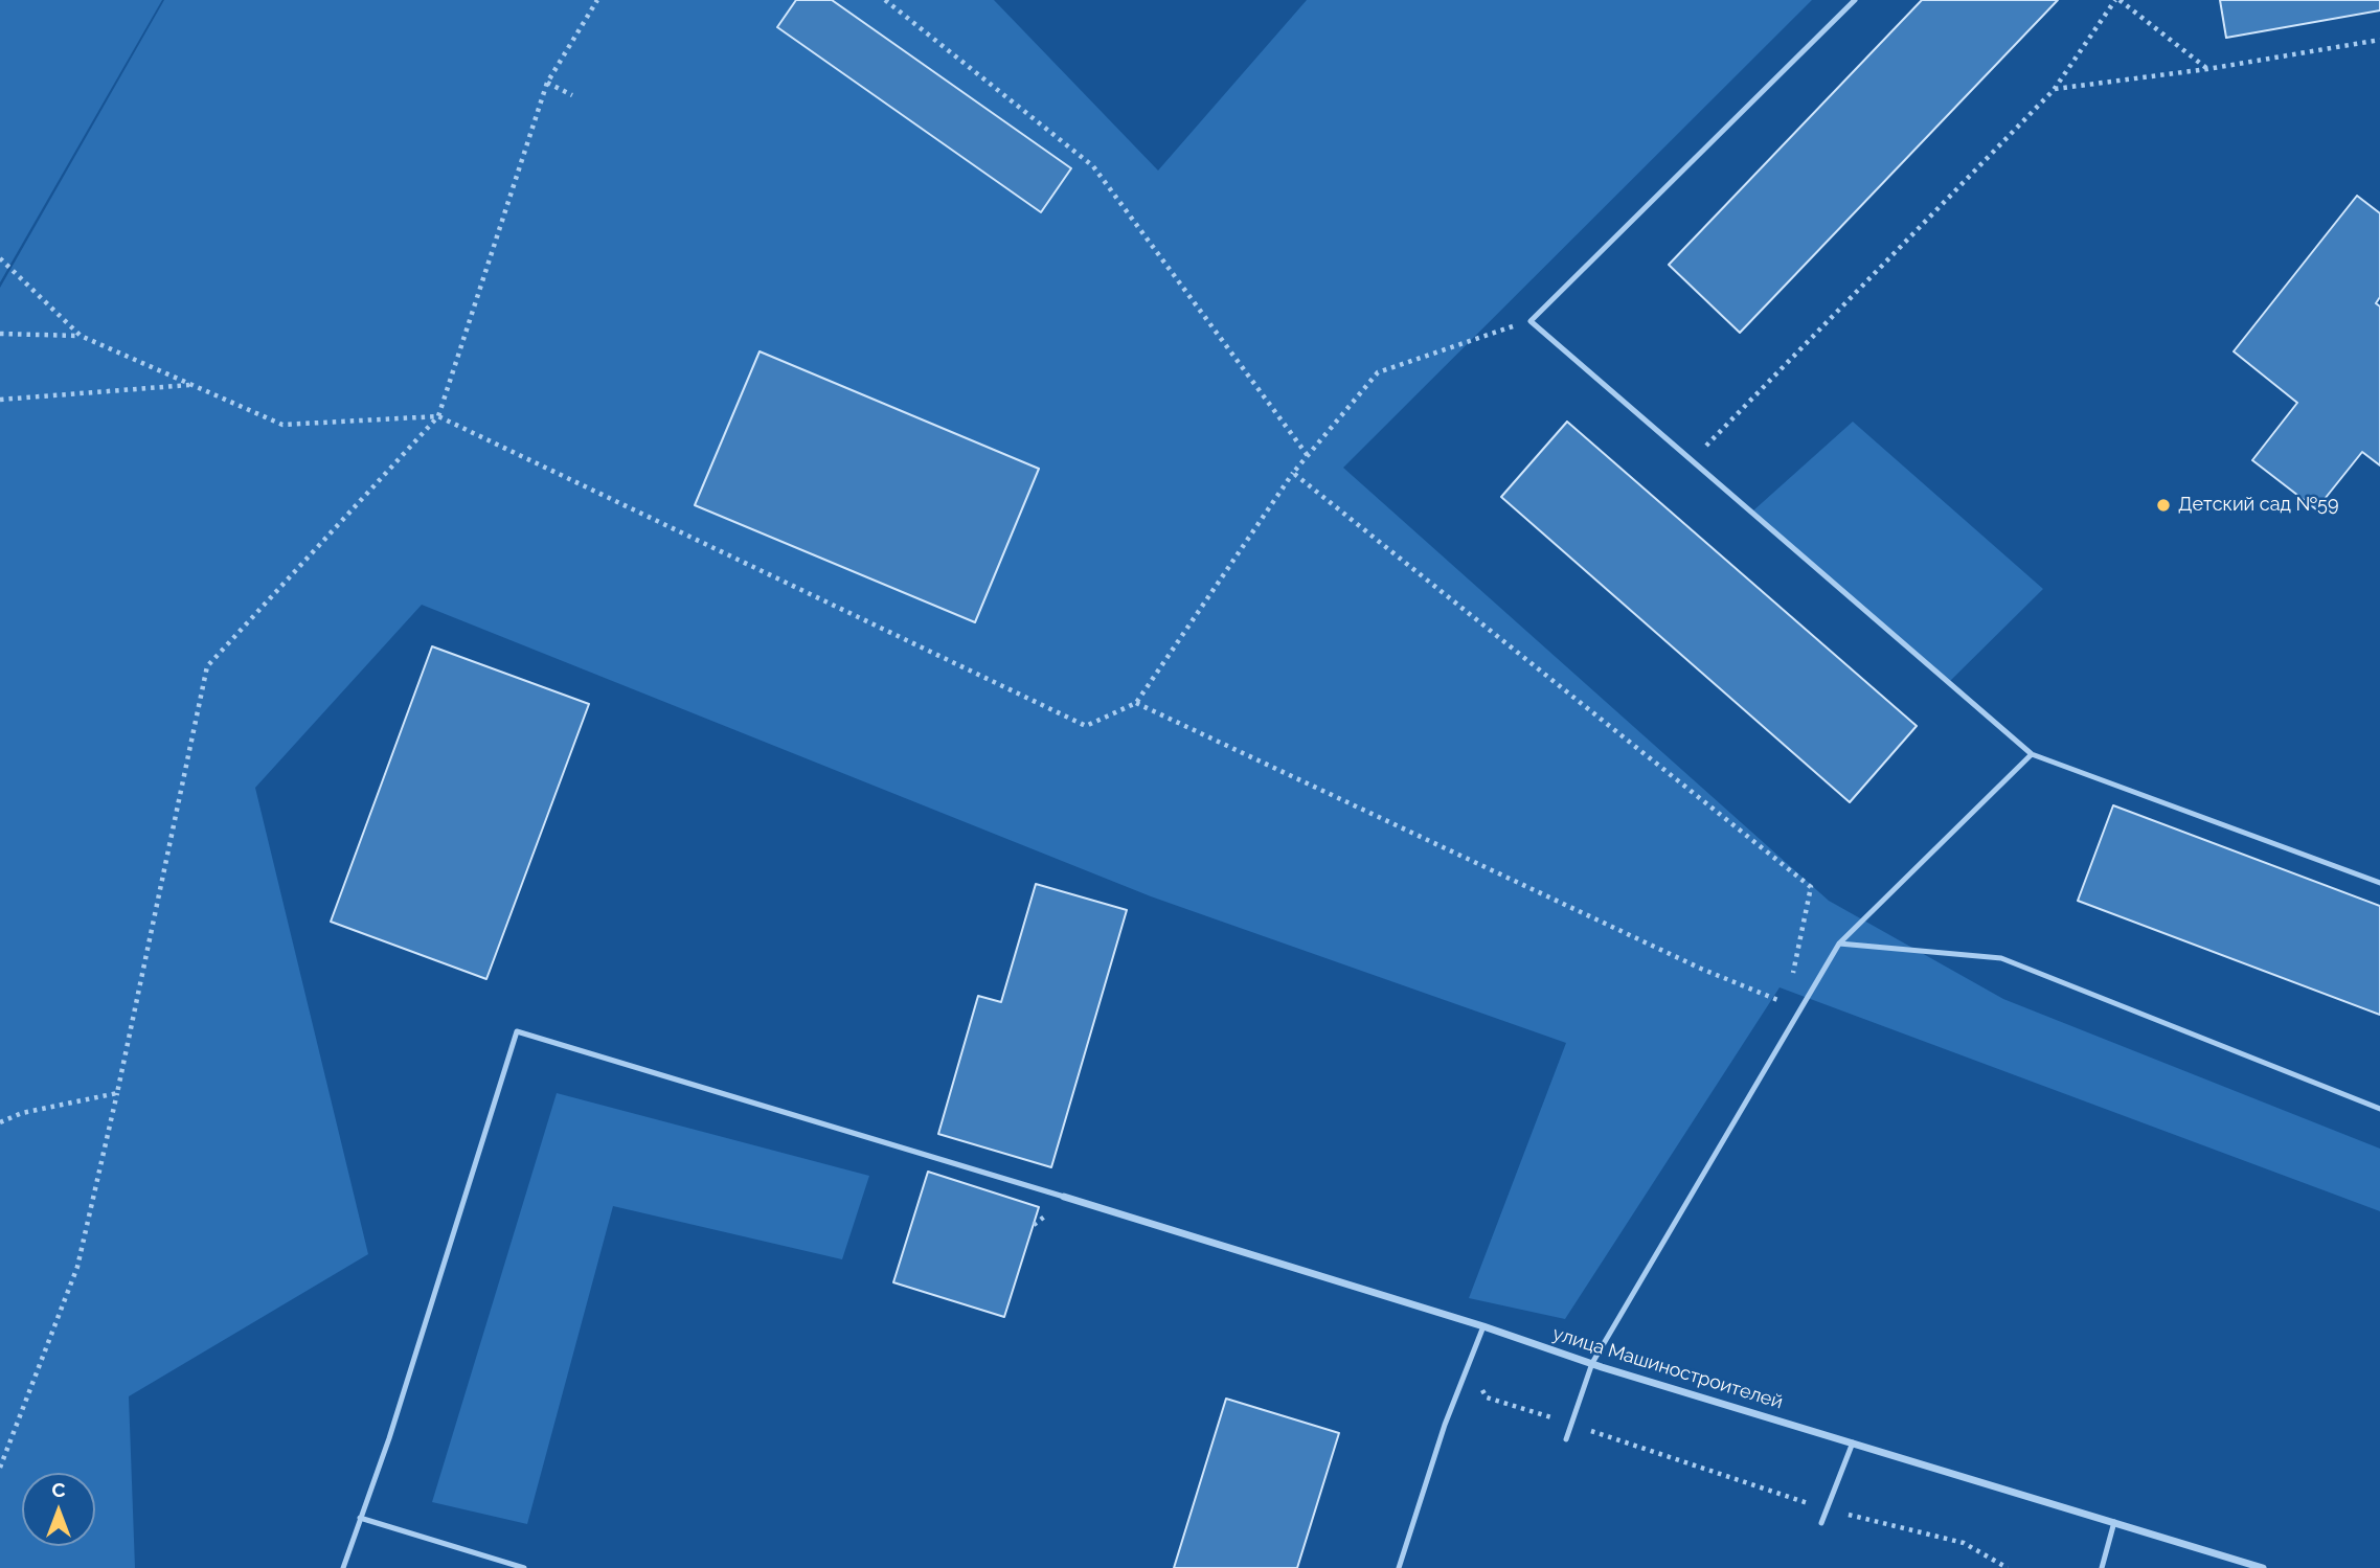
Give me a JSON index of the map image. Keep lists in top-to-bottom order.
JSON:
{
  "streets": {
    "street": ["улица Машиностроителей"]
  },
  "places": ["Детский сад №59"],
  "north": "top"
}
